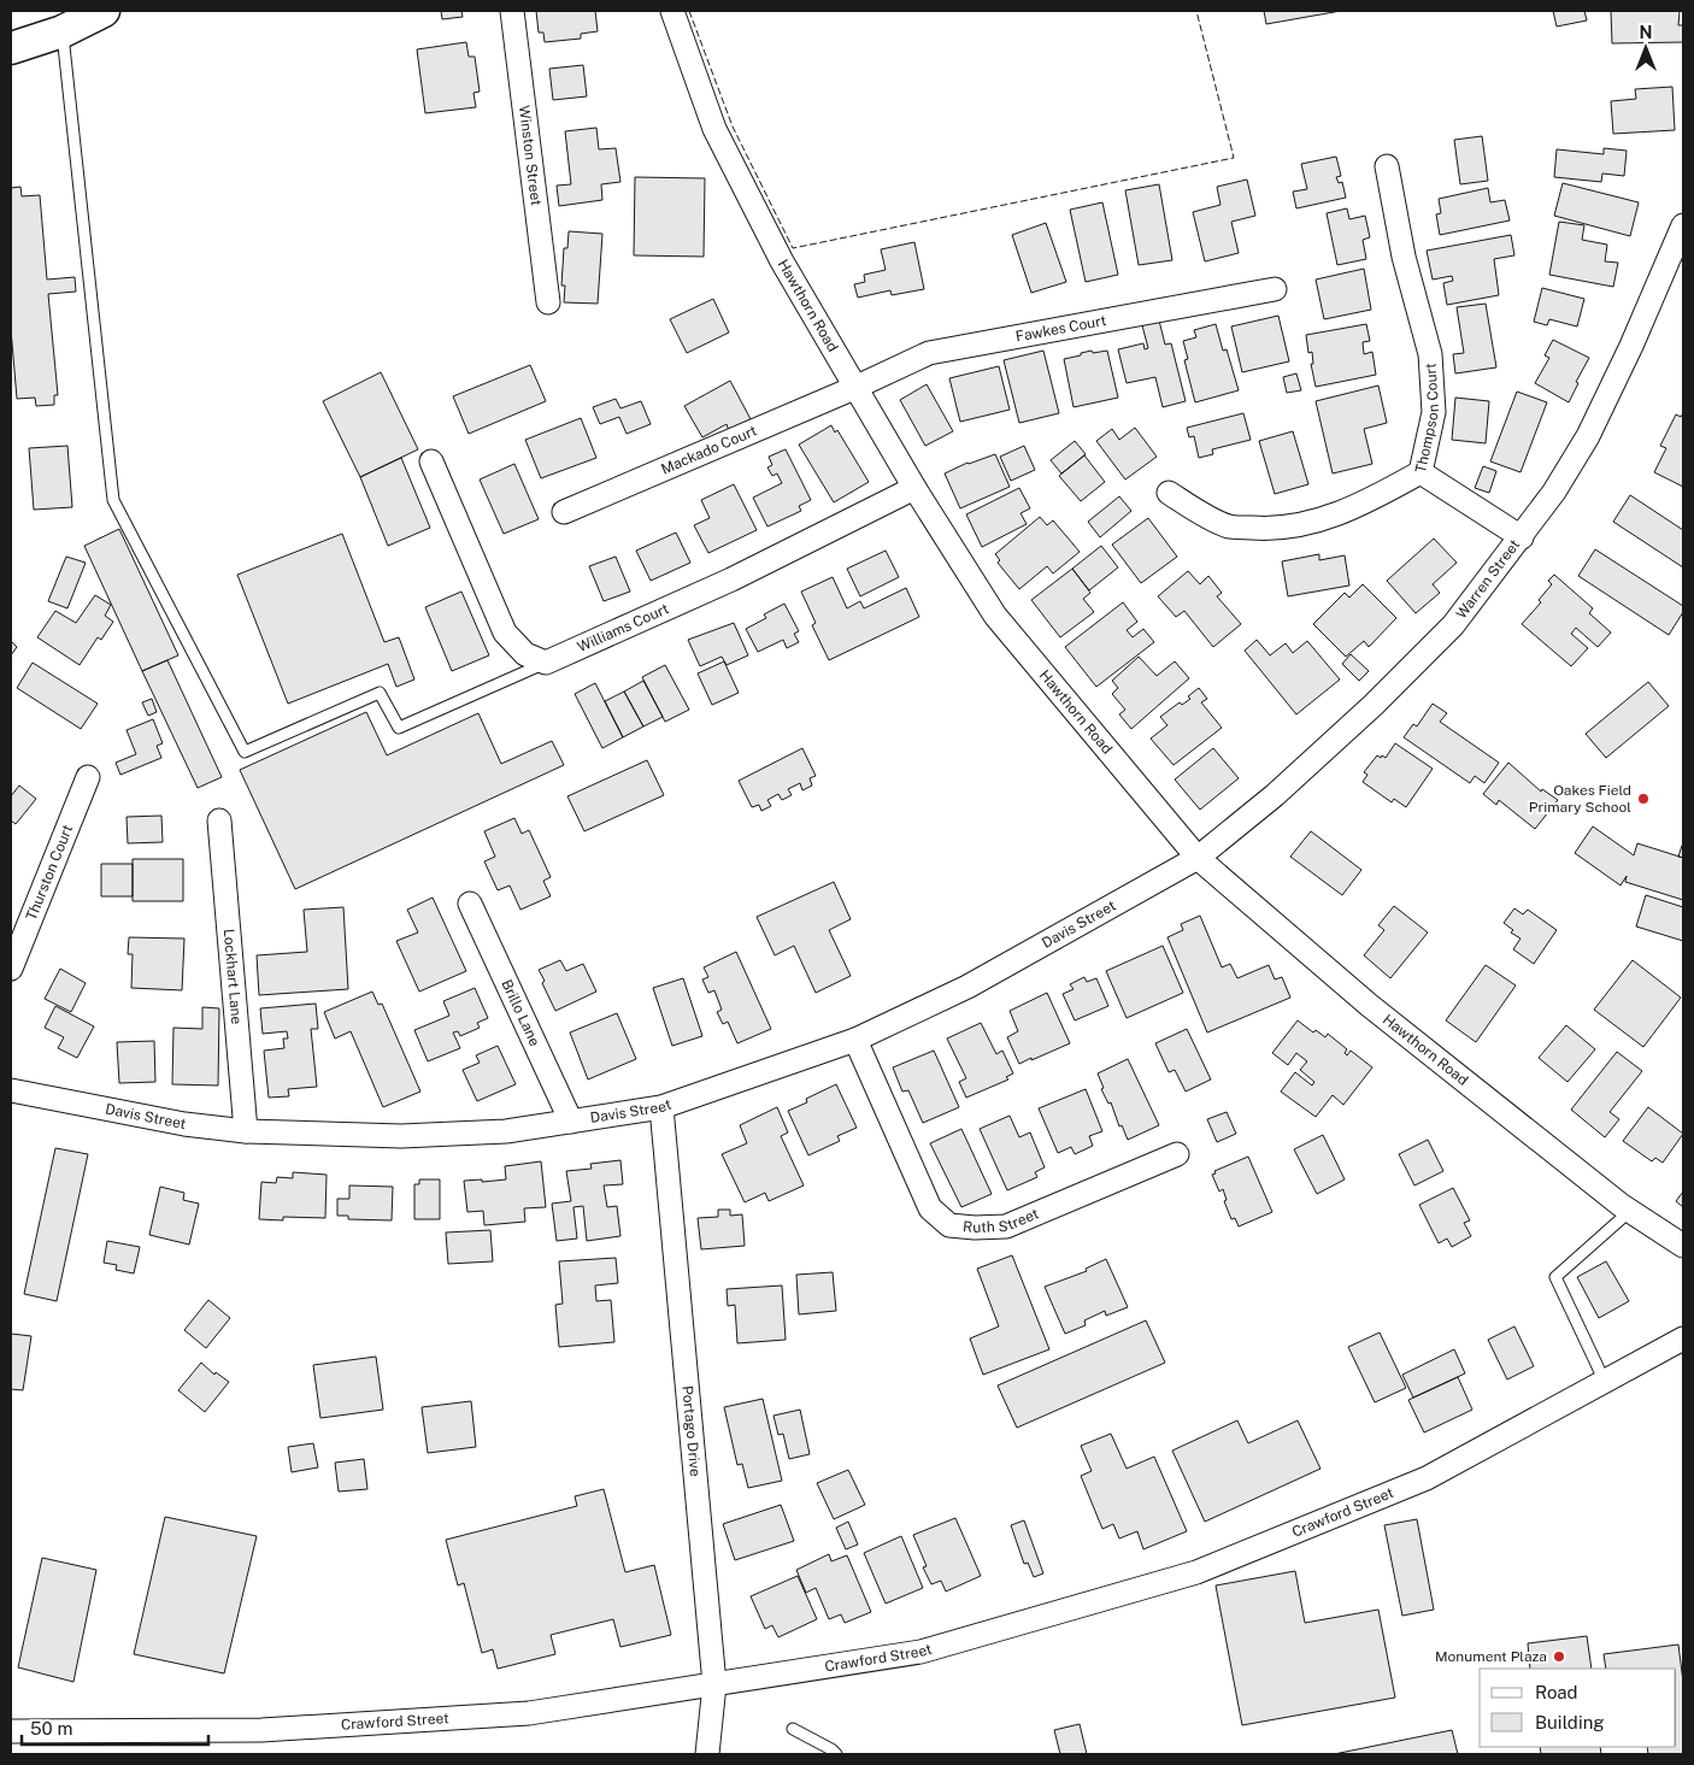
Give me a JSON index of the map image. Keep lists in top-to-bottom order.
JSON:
{
  "streets": {
    "street": [
      "Winston Street",
      "Hawthorn Road",
      "Fawkes Court",
      "Thompson Court",
      "Mackado Court",
      "Warren Street",
      "Williams Court",
      "Thurston Court",
      "Davis Street",
      "Lockhart Lane",
      "Brillo Lane",
      "Ruth Street",
      "Portago Drive",
      "Crawford Street"
    ]
  },
  "crossings": [
    ["Hawthorn Road", "Fawkes Court"],
    ["Hawthorn Road", "Mackado Court"],
    ["Hawthorn Road", "Warren Street"],
    ["Hawthorn Road", "Williams Court"],
    ["Hawthorn Road", "Davis Street"],
    ["Fawkes Court", "Mackado Court"],
    ["Warren Street", "Davis Street"],
    ["Davis Street", "Lockhart Lane"],
    ["Davis Street", "Brillo Lane"],
    ["Davis Street", "Ruth Street"],
    ["Davis Street", "Portago Drive"],
    ["Portago Drive", "Crawford Street"]
  ],
  "places": ["Oakes Field Primary School", "Monument Plaza"],
  "legend": ["Road", "Building"],
  "scale_bar": "50 m",
  "north": "top"
}
